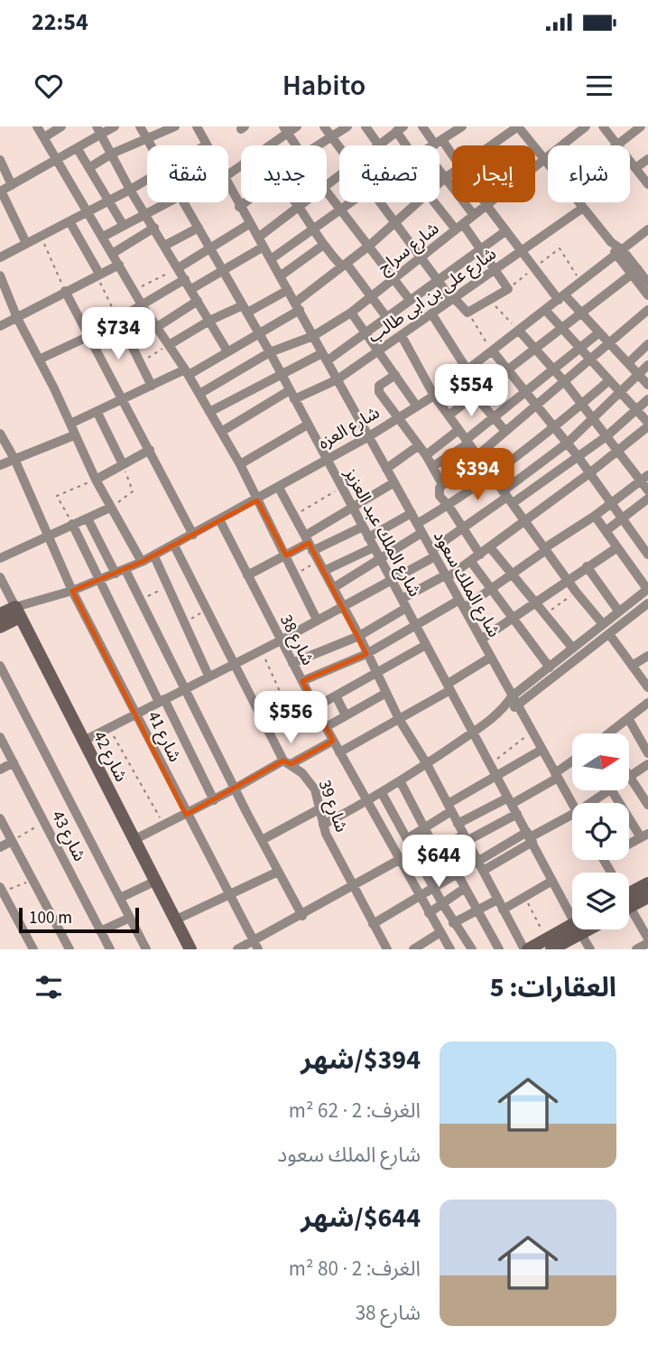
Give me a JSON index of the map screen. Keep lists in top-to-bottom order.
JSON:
{
  "streets": {
    "main road": ["شارع العزه", "شارع 42"],
    "street": [
      "شارع سراج",
      "شارع على بن ابى طالب",
      "شارع الملك عبد العزيز",
      "شارع الملك سعود",
      "شارع 38",
      "شارع 41",
      "شارع 39",
      "شارع 43"
    ]
  },
  "crossings": [
    ["شارع سراج", "شارع الملك عبد العزيز"],
    ["شارع سراج", "شارع الملك سعود"],
    ["شارع على بن ابى طالب", "شارع الملك عبد العزيز"],
    ["شارع على بن ابى طالب", "شارع الملك سعود"],
    ["شارع العزه", "شارع الملك عبد العزيز"],
    ["شارع العزه", "شارع الملك سعود"],
    ["شارع العزه", "شارع 38"],
    ["شارع العزه", "شارع 41"],
    ["شارع العزه", "شارع 42"],
    ["شارع العزه", "شارع 39"]
  ],
  "scale_bar": "100 m",
  "north": "right",
  "page": {
    "status": "22:54",
    "header": "Habito",
    "chip": [
      "شراء",
      "إيجار",
      "تصفية",
      "جديد",
      "شقة"
    ],
    "price": [
      "$734",
      "$554",
      "$394",
      "$556",
      "$644"
    ],
    "scale": "100 m",
    "heading": "العقارات: 5",
    "list": [
      {
        "name": "$394/شهر",
        "note": "الغرف: 2 · 62 m² · شارع الملك سعود"
      },
      {
        "name": "$644/شهر",
        "note": "الغرف: 2 · 80 m² · شارع 38"
      }
    ]
  }
}
